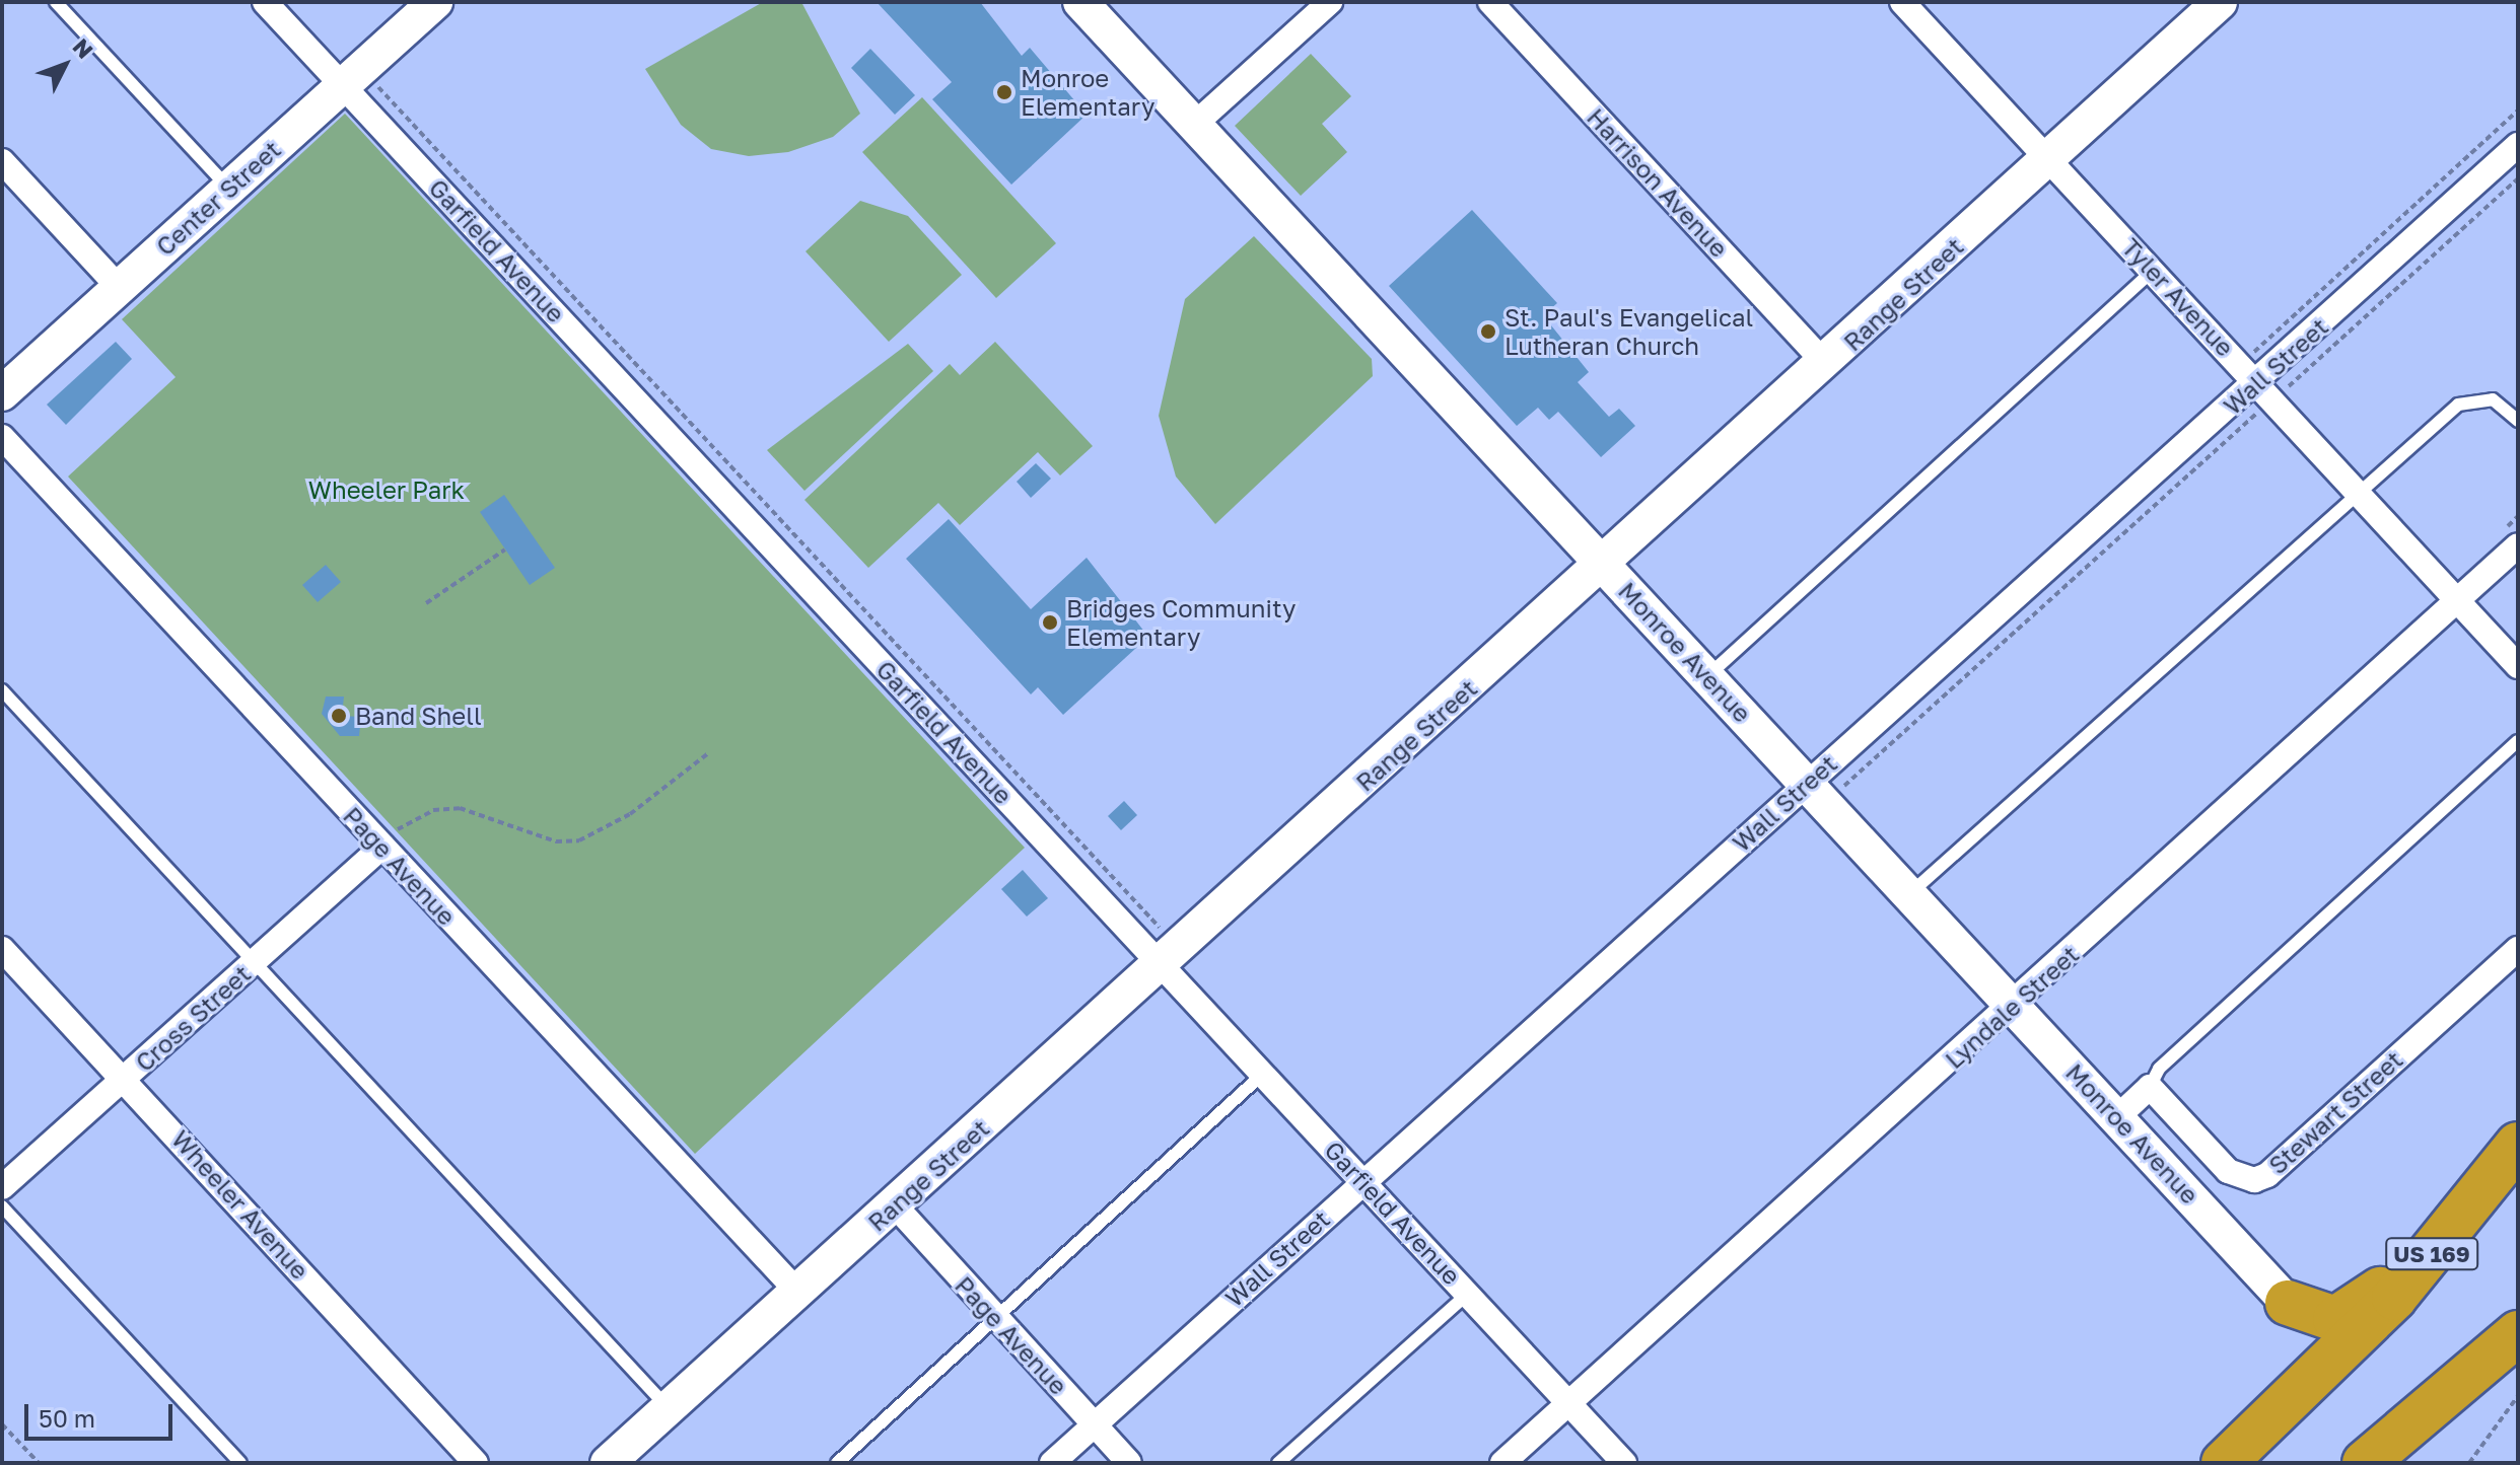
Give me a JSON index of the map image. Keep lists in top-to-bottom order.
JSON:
{
  "streets": {
    "highway": ["US 169"],
    "street": [
      "Harrison Avenue",
      "Center Street",
      "Garfield Avenue",
      "Range Street",
      "Tyler Avenue",
      "Wall Street",
      "Monroe Avenue",
      "Page Avenue",
      "Lyndale Street",
      "Cross Street",
      "Stewart Street",
      "Wheeler Avenue"
    ]
  },
  "crossings": [
    ["Harrison Avenue", "Range Street"],
    ["Center Street", "Garfield Avenue"],
    ["Garfield Avenue", "Range Street"],
    ["Garfield Avenue", "Wall Street"],
    ["Garfield Avenue", "Lyndale Street"],
    ["Range Street", "Tyler Avenue"],
    ["Range Street", "Monroe Avenue"],
    ["Range Street", "Page Avenue"],
    ["Tyler Avenue", "Wall Street"],
    ["Tyler Avenue", "Lyndale Street"],
    ["Wall Street", "Monroe Avenue"],
    ["Wall Street", "Page Avenue"],
    ["Monroe Avenue", "Lyndale Street"],
    ["Page Avenue", "Cross Street"],
    ["Cross Street", "Wheeler Avenue"]
  ],
  "parks": ["Wheeler Park"],
  "places": [
    "Monroe Elementary",
    "St. Paul's Evangelical Lutheran Church",
    "Bridges Community Elementary",
    "Band Shell"
  ],
  "scale_bar": "50 m",
  "north": "top right"
}
